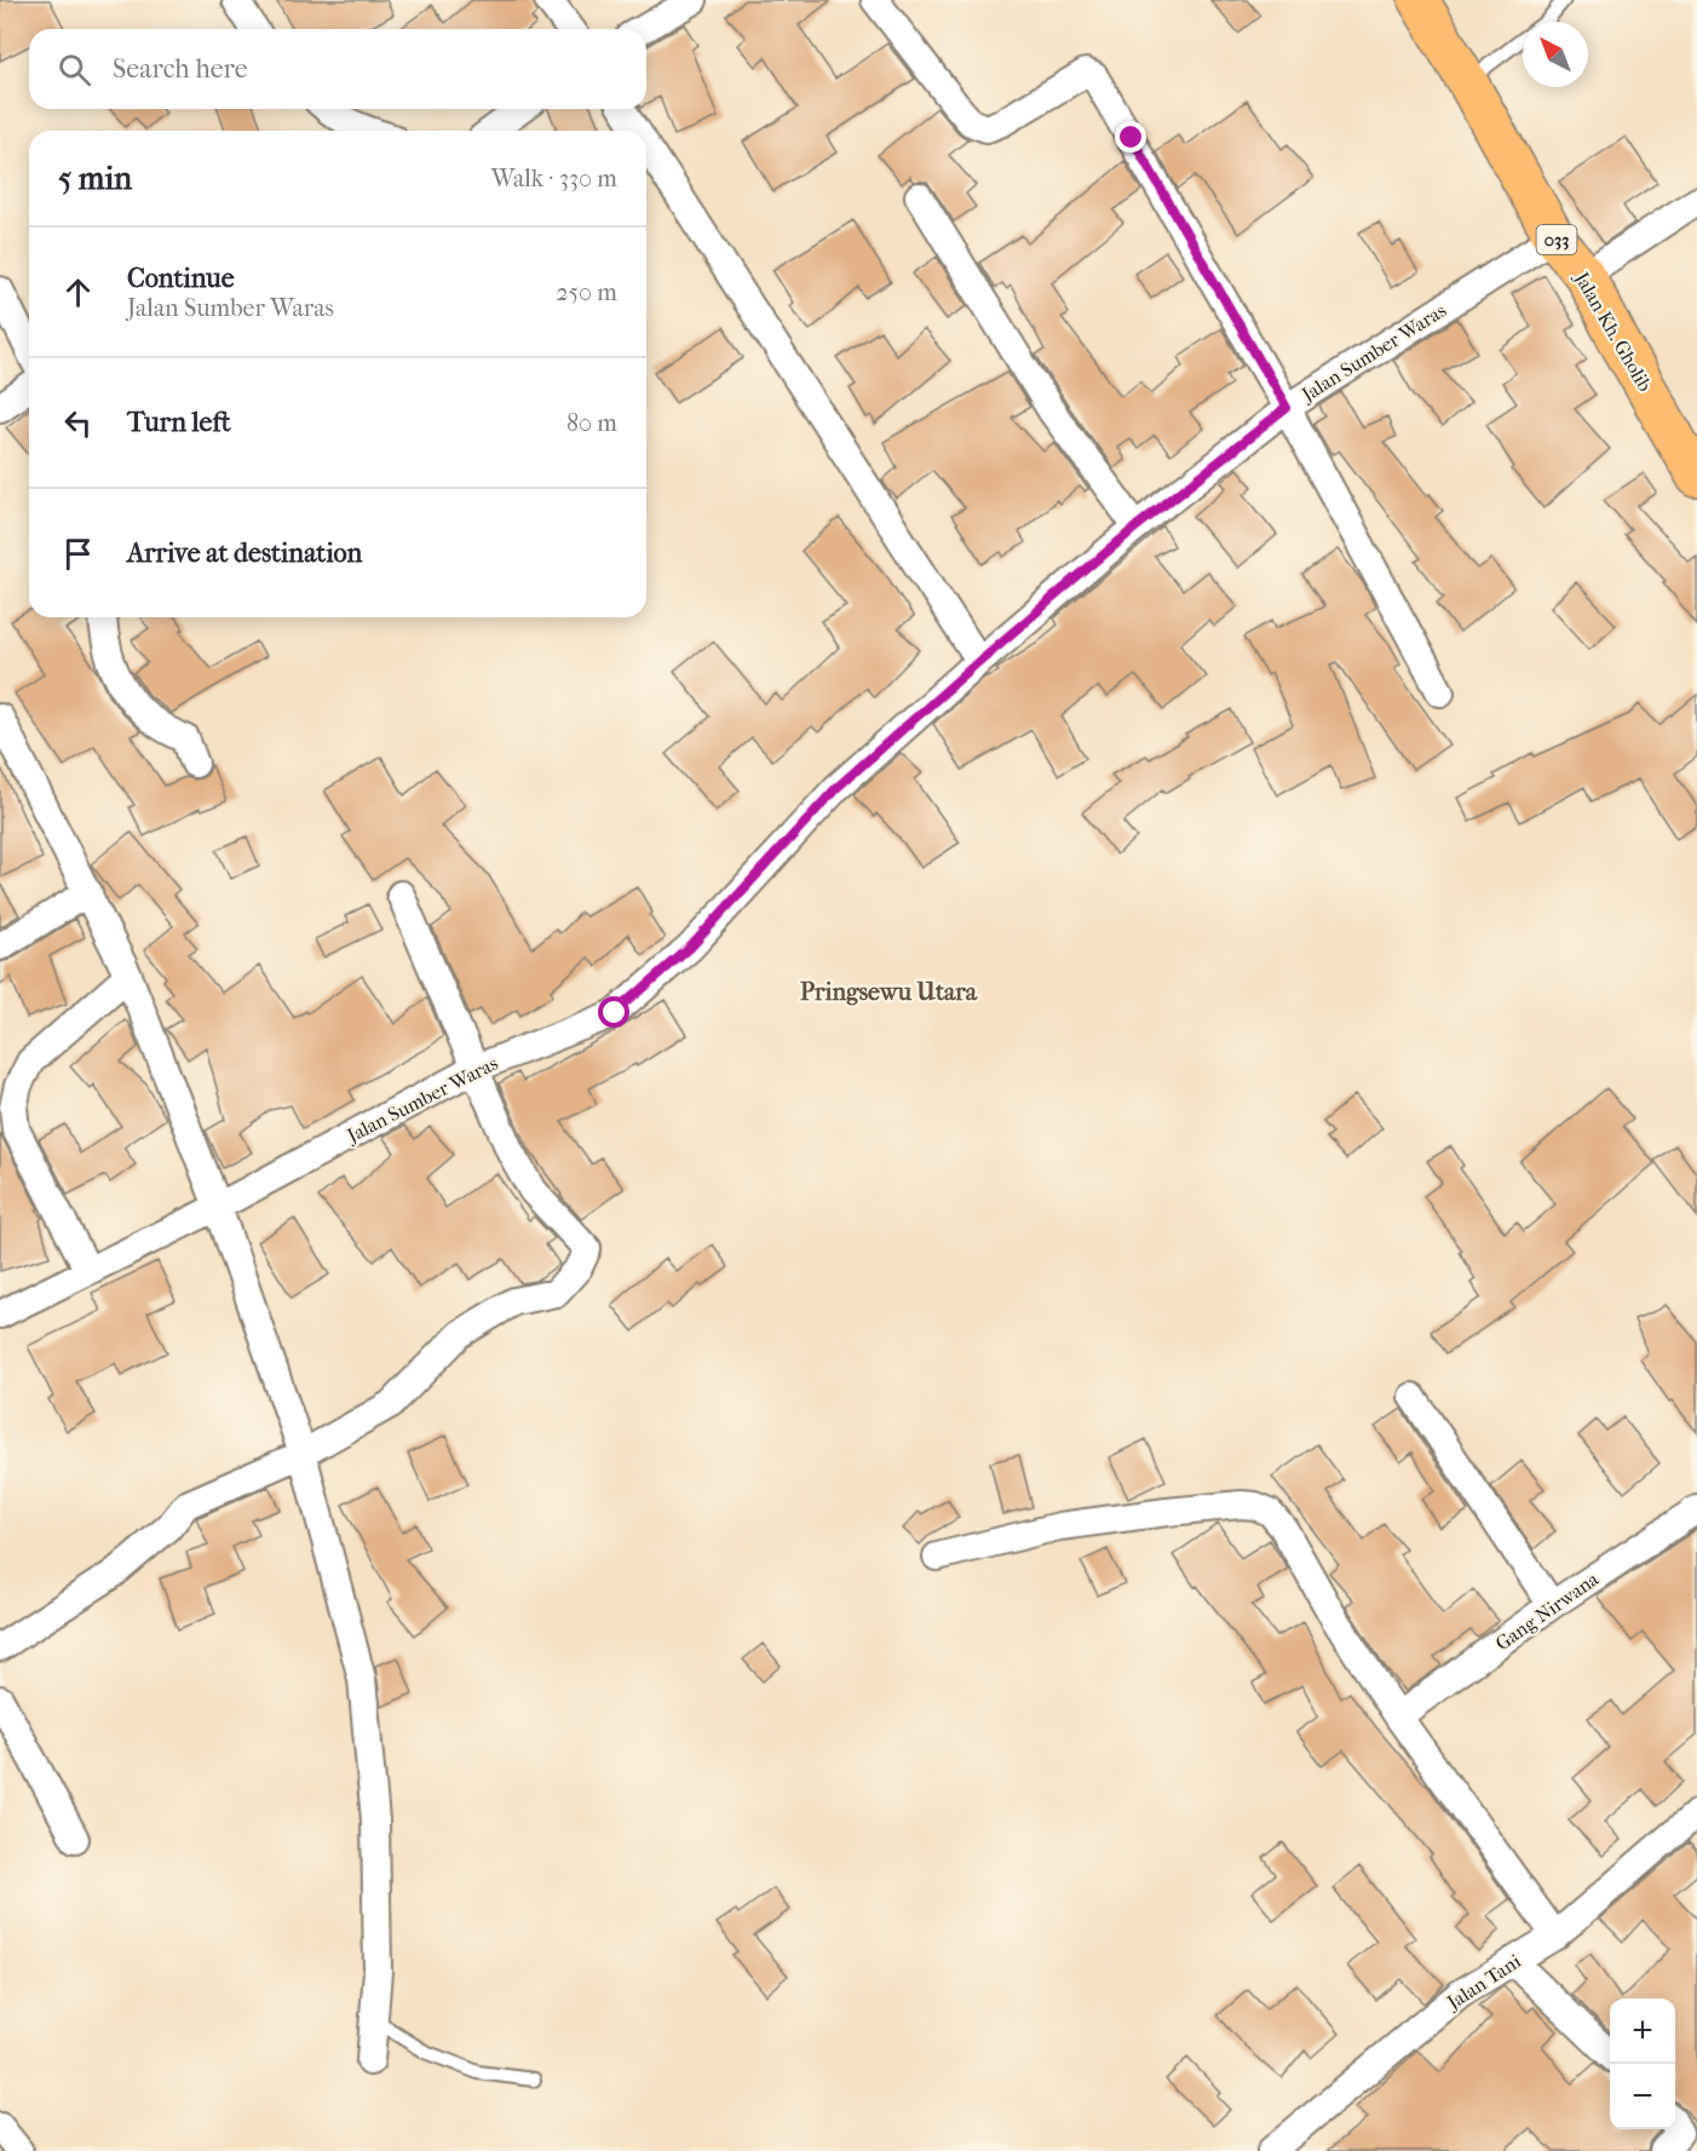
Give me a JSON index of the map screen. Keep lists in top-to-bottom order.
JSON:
{
  "streets": {
    "main road": ["033", "Jalan Kh. Gholib"],
    "street": ["Jalan Sumber Waras", "Gang Nirwana", "Jalan Tani"]
  },
  "crossings": [
    ["Jalan Kh. Gholib", "Jalan Sumber Waras"]
  ],
  "districts": ["Pringsewu Utara"],
  "north": "top left",
  "page": {
    "search": "Search here",
    "heading": ["5 min", "Walk · 330 m"],
    "list": [
      ["Continue", "Jalan Sumber Waras", "250 m"],
      ["Turn left", "80 m"],
      "Arrive at destination"
    ],
    "map_buttons": ["+", "−"]
  }
}
